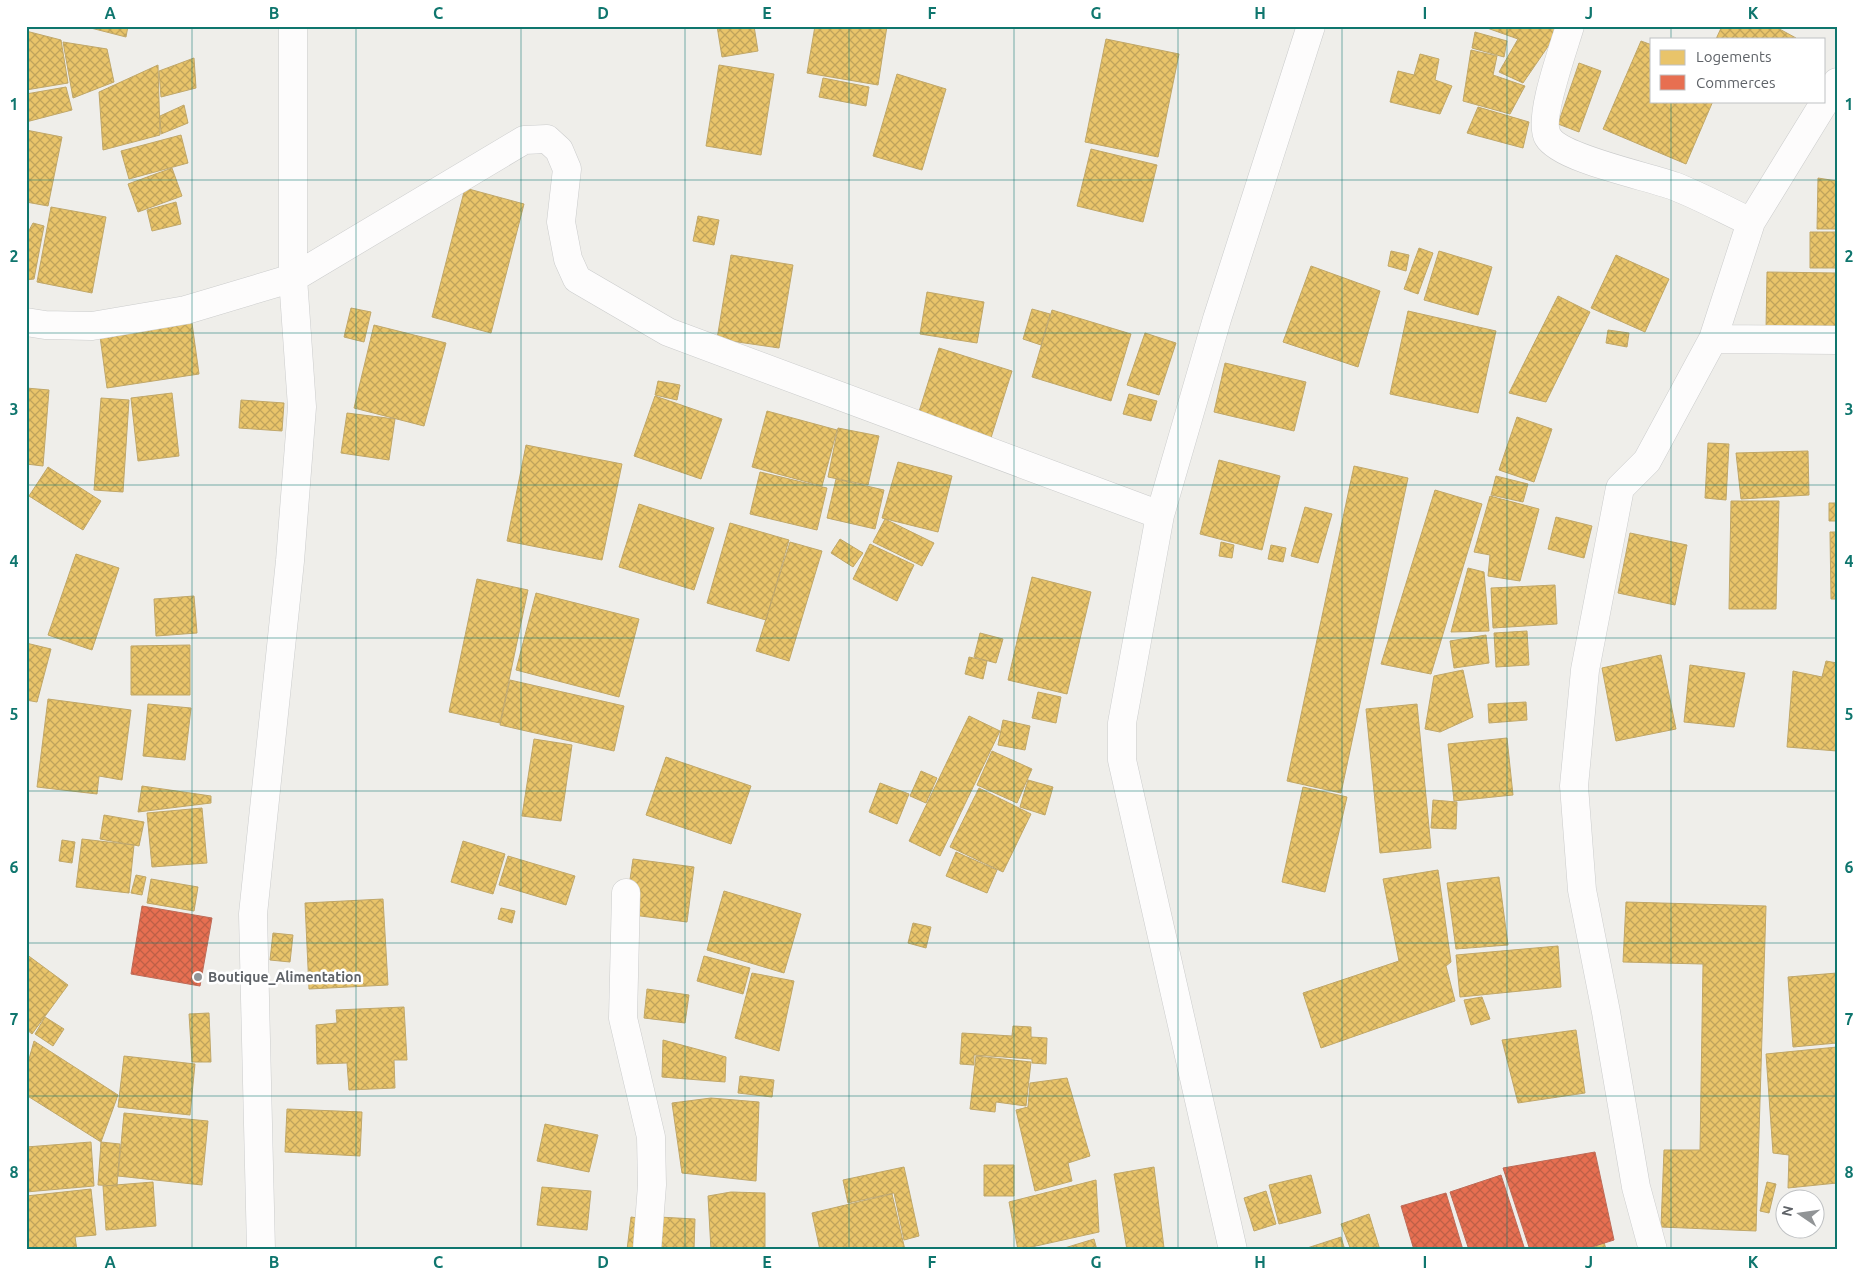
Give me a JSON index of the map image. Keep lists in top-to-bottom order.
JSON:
{
  "places": ["Boutique_Alimentation"],
  "legend": ["Logements", "Commerces"],
  "north": "left",
  "grid": {
    "columns": [
      "A",
      "B",
      "C",
      "D",
      "E",
      "F",
      "G",
      "H",
      "I",
      "J",
      "K"
    ],
    "rows": [
      "1",
      "2",
      "3",
      "4",
      "5",
      "6",
      "7",
      "8"
    ]
  }
}
